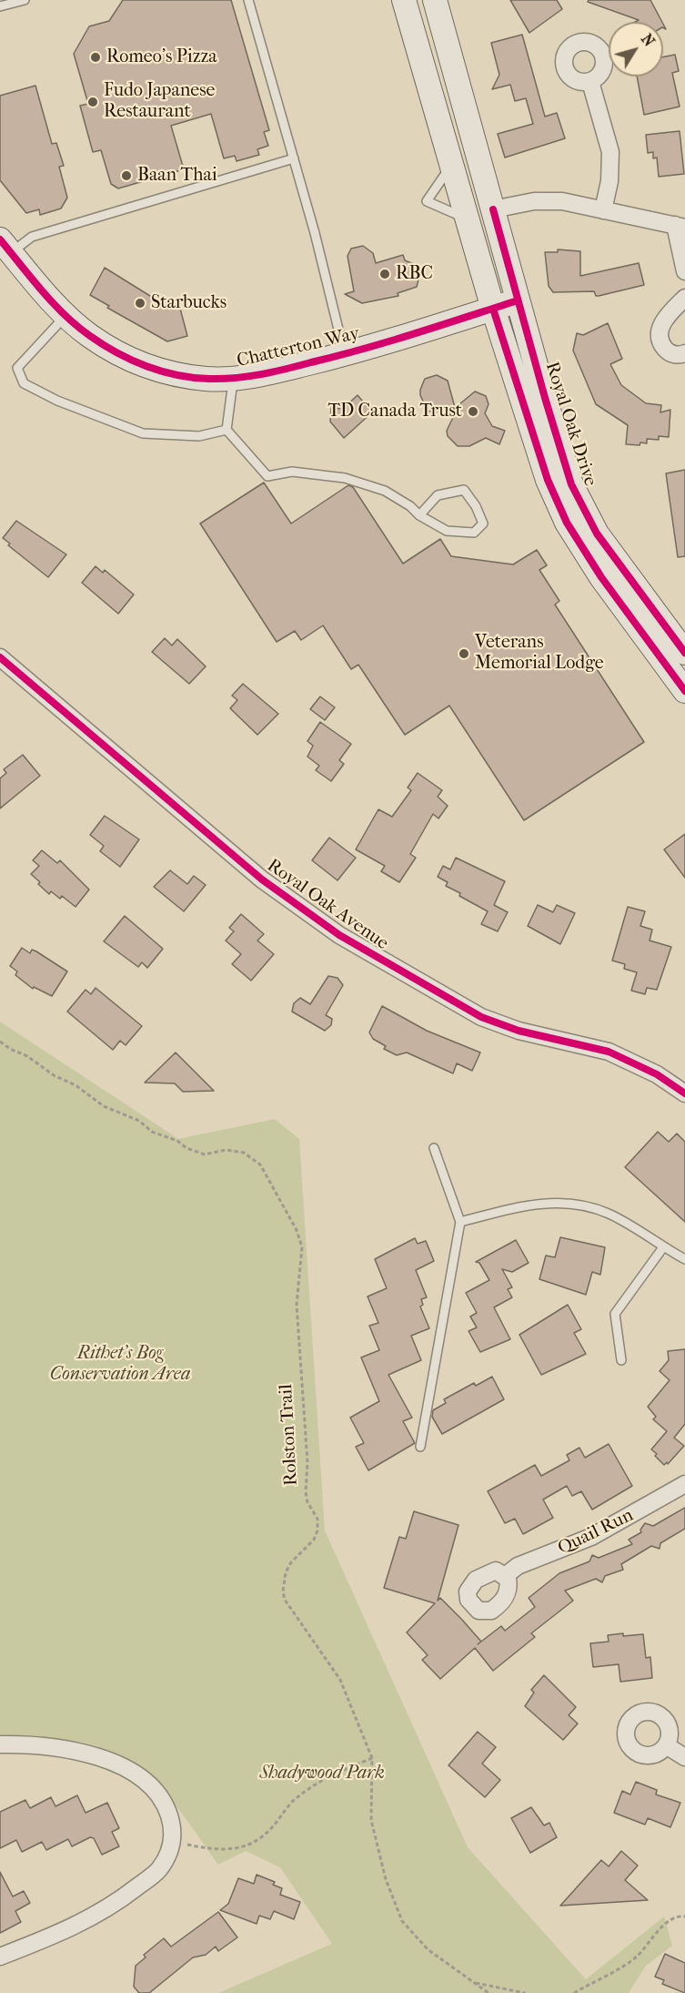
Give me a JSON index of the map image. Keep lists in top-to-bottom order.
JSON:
{
  "streets": {
    "main road": ["Chatterton Way", "Royal Oak Drive"],
    "street": ["Royal Oak Avenue", "Quail Run"],
    "path": ["Rolston Trail"]
  },
  "crossings": [
    ["Chatterton Way", "Royal Oak Drive"]
  ],
  "parks": ["Rithet's Bog Conservation Area", "Shadywood Park"],
  "places": [
    "Romeo's Pizza",
    "Fudo Japanese Restaurant",
    "Baan Thai",
    "RBC",
    "Starbucks",
    "TD Canada Trust",
    "Veterans Memorial Lodge"
  ],
  "north": "top right"
}
